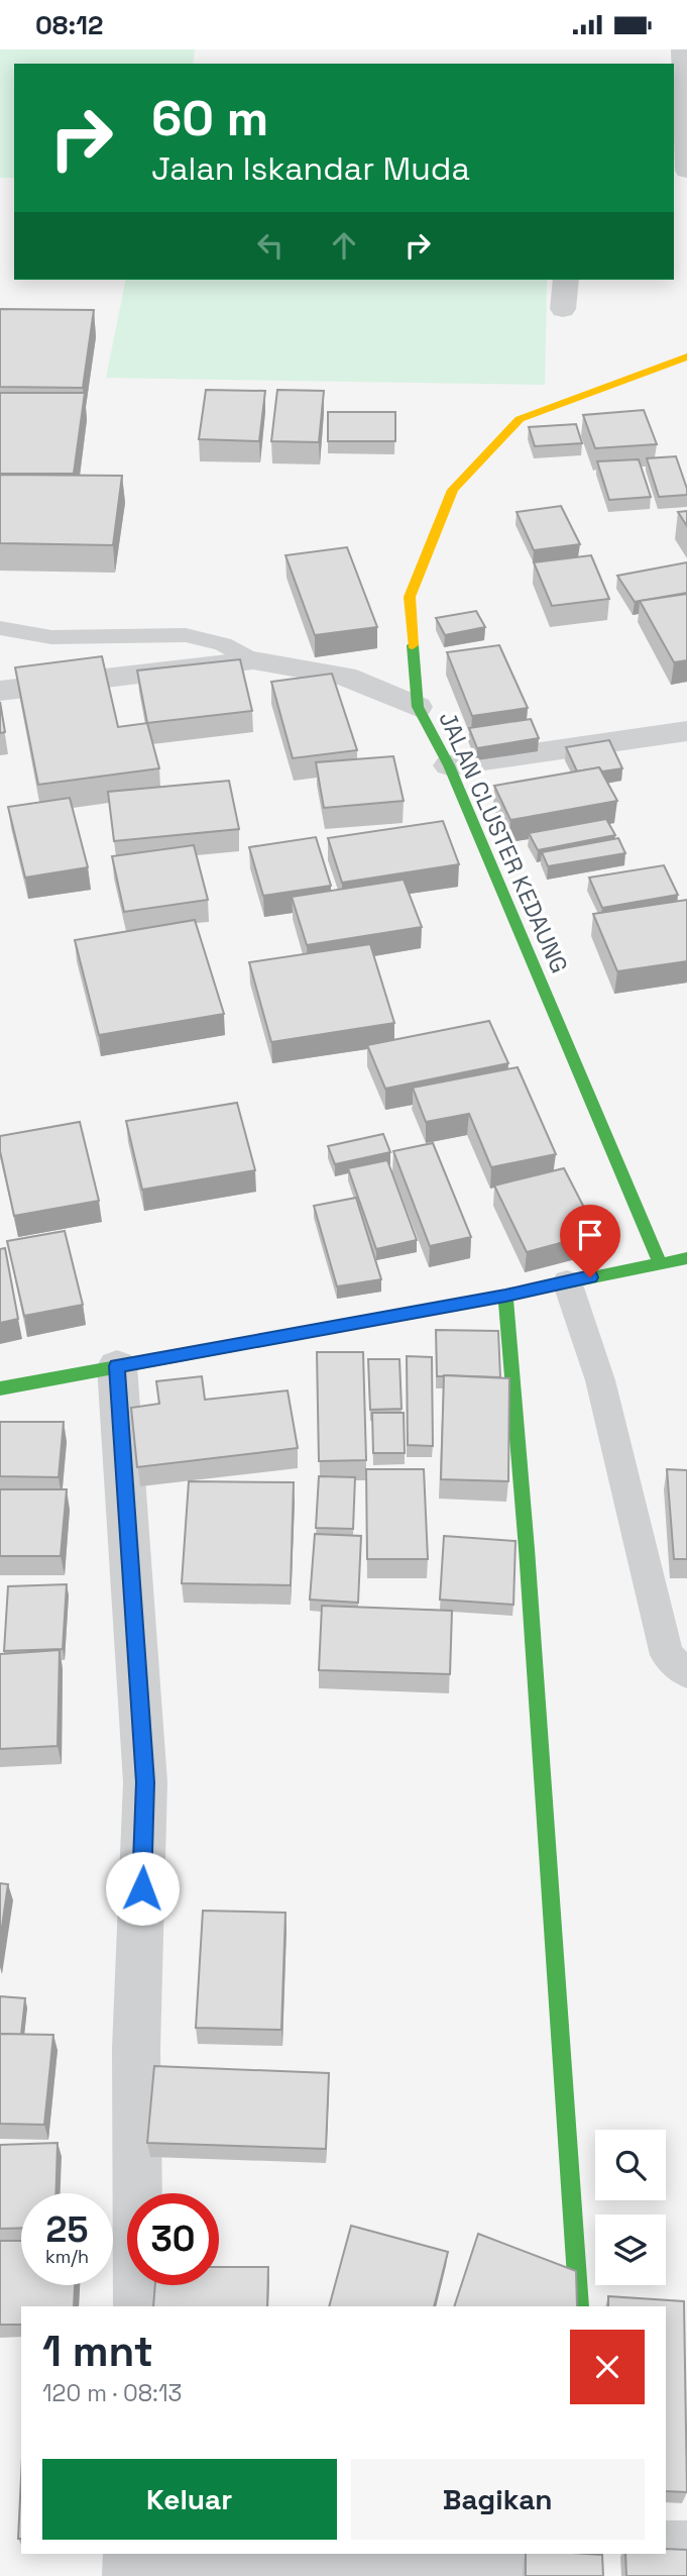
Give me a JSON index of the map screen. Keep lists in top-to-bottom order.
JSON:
{
  "streets": {
    "street": ["JALAN CLUSTER KEDAUNG"]
  },
  "page": {
    "status": "08:12",
    "turn": ["60 m", "Jalan Iskandar Muda"],
    "speed": "25 km/h",
    "limit": "30",
    "heading": ["1 mnt", "120 m · 08:13"],
    "buttons": ["Keluar", "Bagikan"]
  }
}
